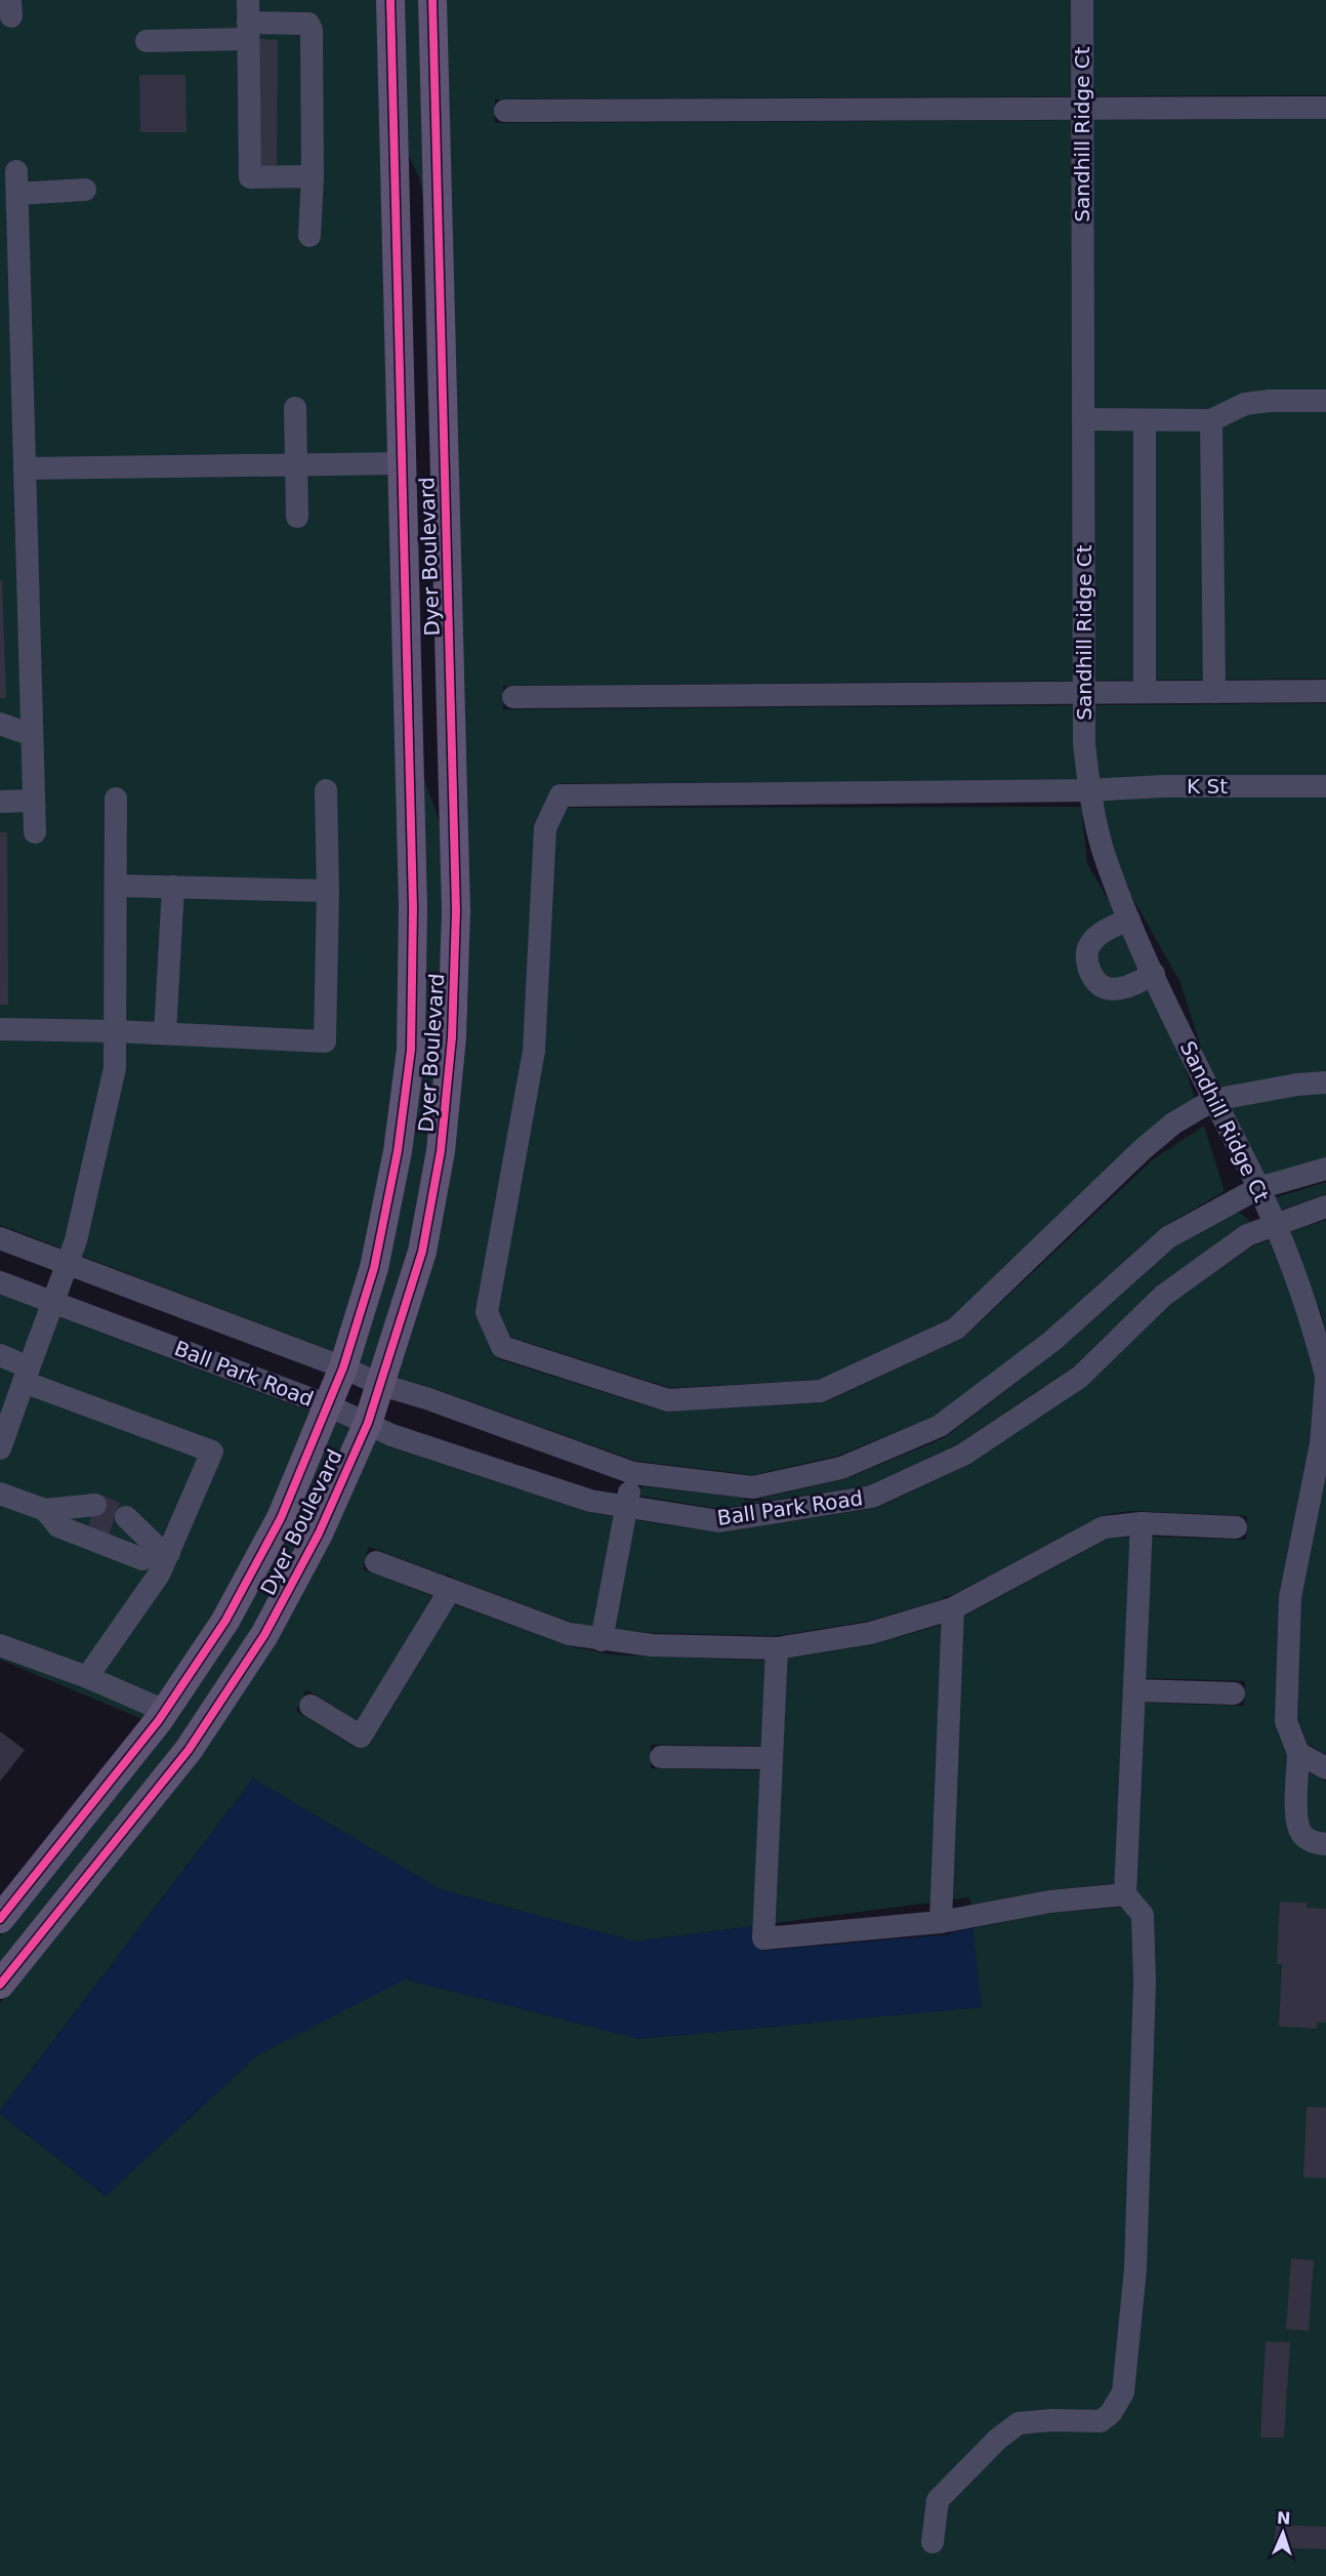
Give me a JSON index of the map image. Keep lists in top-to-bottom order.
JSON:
{
  "streets": {
    "main road": ["Dyer Boulevard"],
    "street": ["Sandhill Ridge Ct", "K St", "Ball Park Road"]
  },
  "crossings": [
    ["Sandhill Ridge Ct", "K St"],
    ["Sandhill Ridge Ct", "Ball Park Road"],
    ["Dyer Boulevard", "Ball Park Road"]
  ],
  "north": "top"
}
